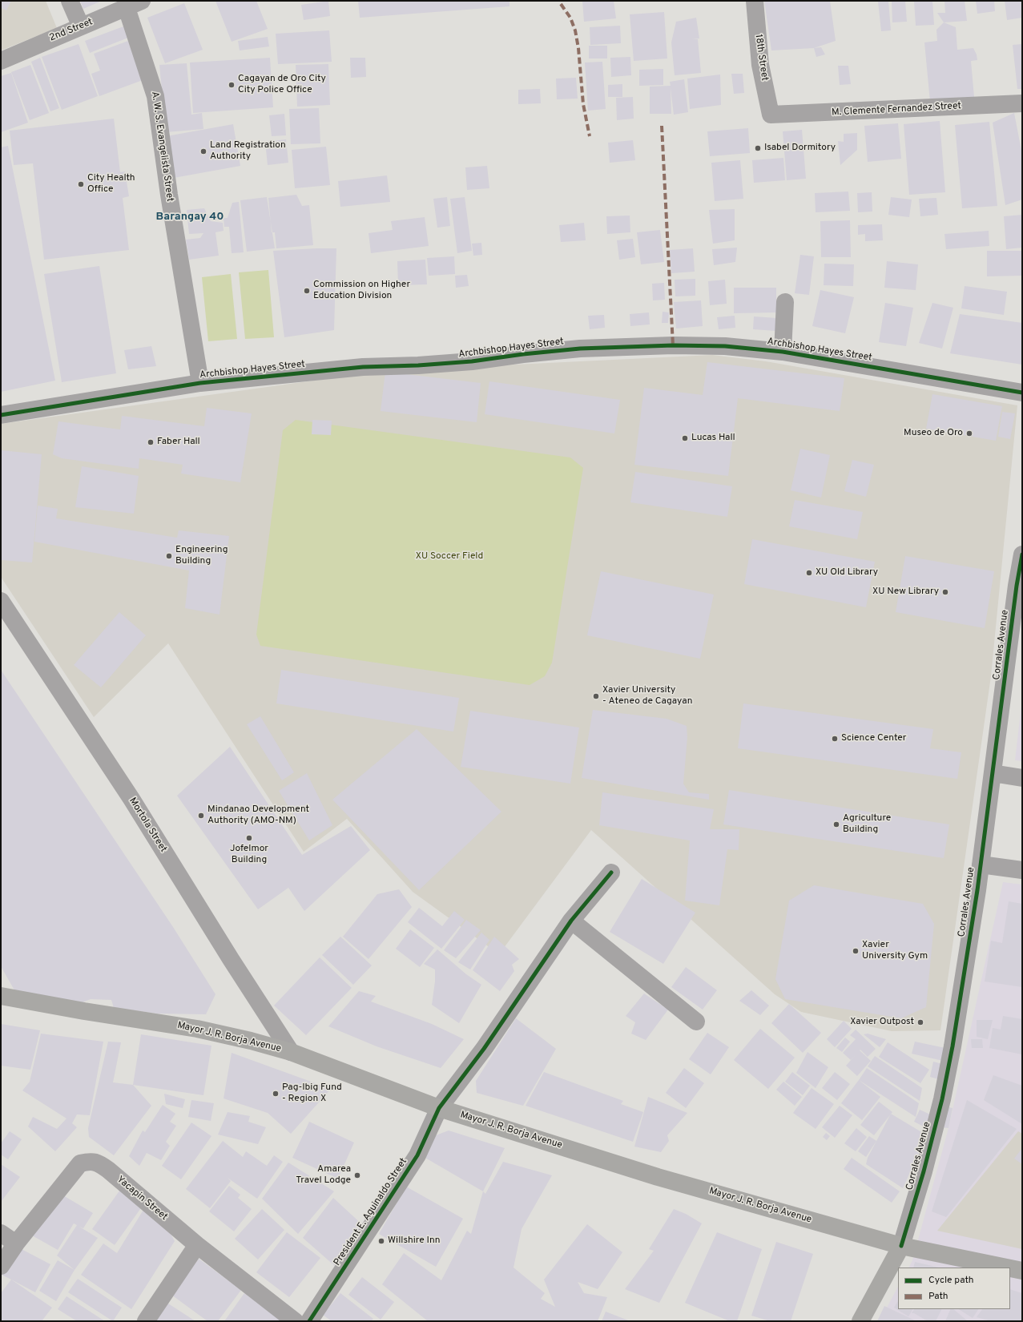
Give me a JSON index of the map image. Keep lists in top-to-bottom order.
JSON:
{
  "streets": {
    "main road": ["Corrales Avenue", "Mayor J. R. Borja Avenue"],
    "street": [
      "2nd Street",
      "18th Street",
      "M. Clemente Fernandez Street",
      "A. W. S. Evangelista Street",
      "Archbishop Hayes Street",
      "Mortola Street",
      "Yacapin Street",
      "President E. Aguinaldo Street"
    ]
  },
  "crossings": [
    ["2nd Street", "A. W. S. Evangelista Street"],
    ["18th Street", "M. Clemente Fernandez Street"],
    ["A. W. S. Evangelista Street", "Archbishop Hayes Street"],
    ["Corrales Avenue", "Mayor J. R. Borja Avenue"],
    ["Mortola Street", "Mayor J. R. Borja Avenue"],
    ["Mayor J. R. Borja Avenue", "President E. Aguinaldo Street"]
  ],
  "districts": ["Barangay 40"],
  "parks": ["XU Soccer Field"],
  "places": [
    "Cagayan de Oro City City Police Office",
    "Isabel Dormitory",
    "Land Registration Authority",
    "City Health Office",
    "Commission on Higher Education Division",
    "Museo de Oro",
    "Lucas Hall",
    "Faber Hall",
    "Engineering Building",
    "XU Old Library",
    "XU New Library",
    "Xavier University - Ateneo de Cagayan",
    "Science Center",
    "Mindanao Development Authority (AMO-NM)",
    "Agriculture Building",
    "Jofelmor Building",
    "Xavier University Gym",
    "Xavier Outpost",
    "Pag-Ibig Fund - Region X",
    "Amarea Travel Lodge",
    "Willshire Inn"
  ],
  "legend": ["Cycle path", "Path"]
}
